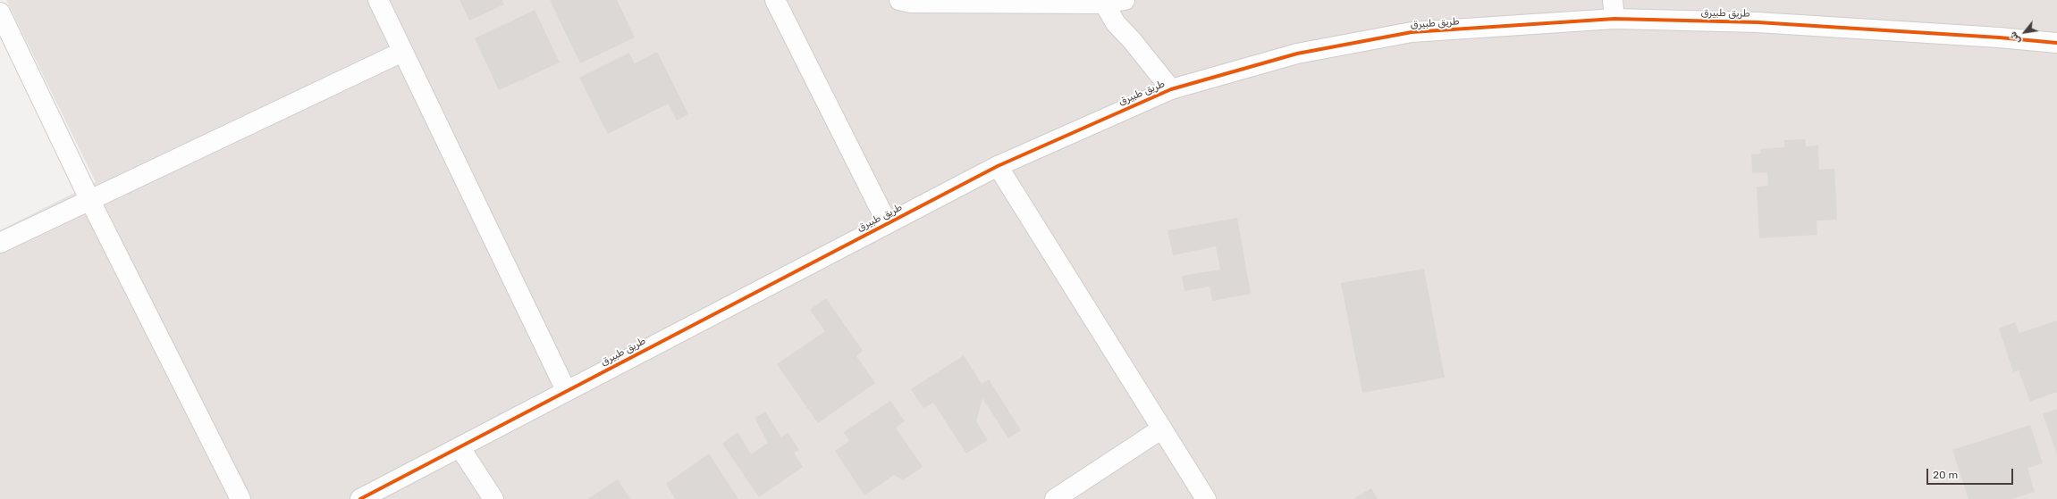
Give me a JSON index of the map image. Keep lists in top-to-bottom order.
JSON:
{
  "streets": {
    "street": ["طريق طبيرق"]
  },
  "scale_bar": "20 m",
  "north": "bottom left"
}
